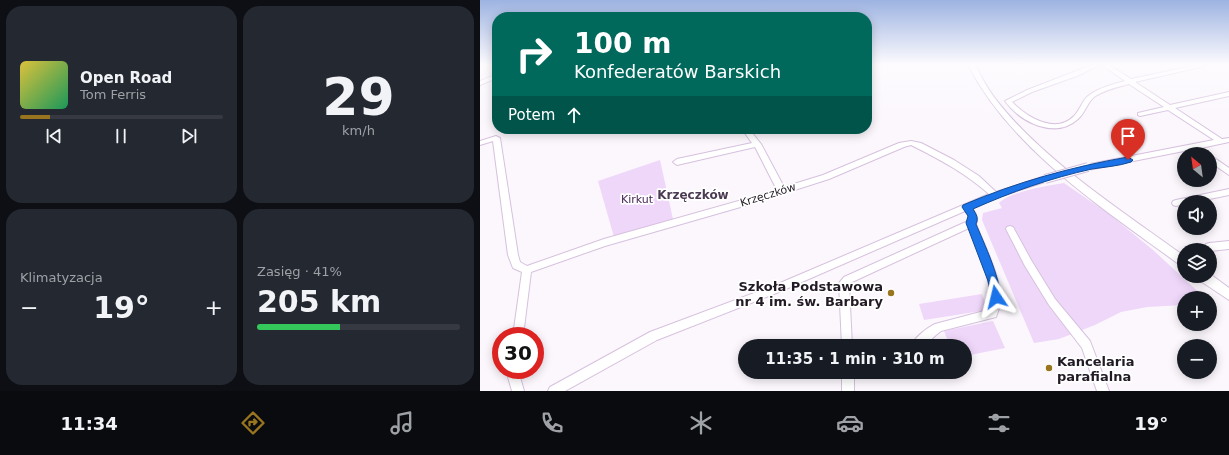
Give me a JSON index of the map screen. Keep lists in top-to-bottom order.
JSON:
{
  "streets": {
    "street": ["Krzęczków"]
  },
  "districts": ["Krzęczków"],
  "parks": ["Kirkut"],
  "places": ["Szkoła Podstawowa nr 4 im. św. Barbary", "Kancelaria parafialna"],
  "north": "top left",
  "page": {
    "tile": [
      ["29", "km/h"],
      "Klimatyzacja",
      ["Zasięg · 41%", "205 km"]
    ],
    "turn": ["100 m", "Konfederatów Barskich"],
    "song": ["Open Road", "Tom Ferris"],
    "then": "Potem",
    "map_buttons": ["+", "−"],
    "heat": ["−", "19°", "+"],
    "limit": "30",
    "trip": "11:35 · 1 min · 310 m",
    "tabs": ["11:34", "19°"]
  }
}
